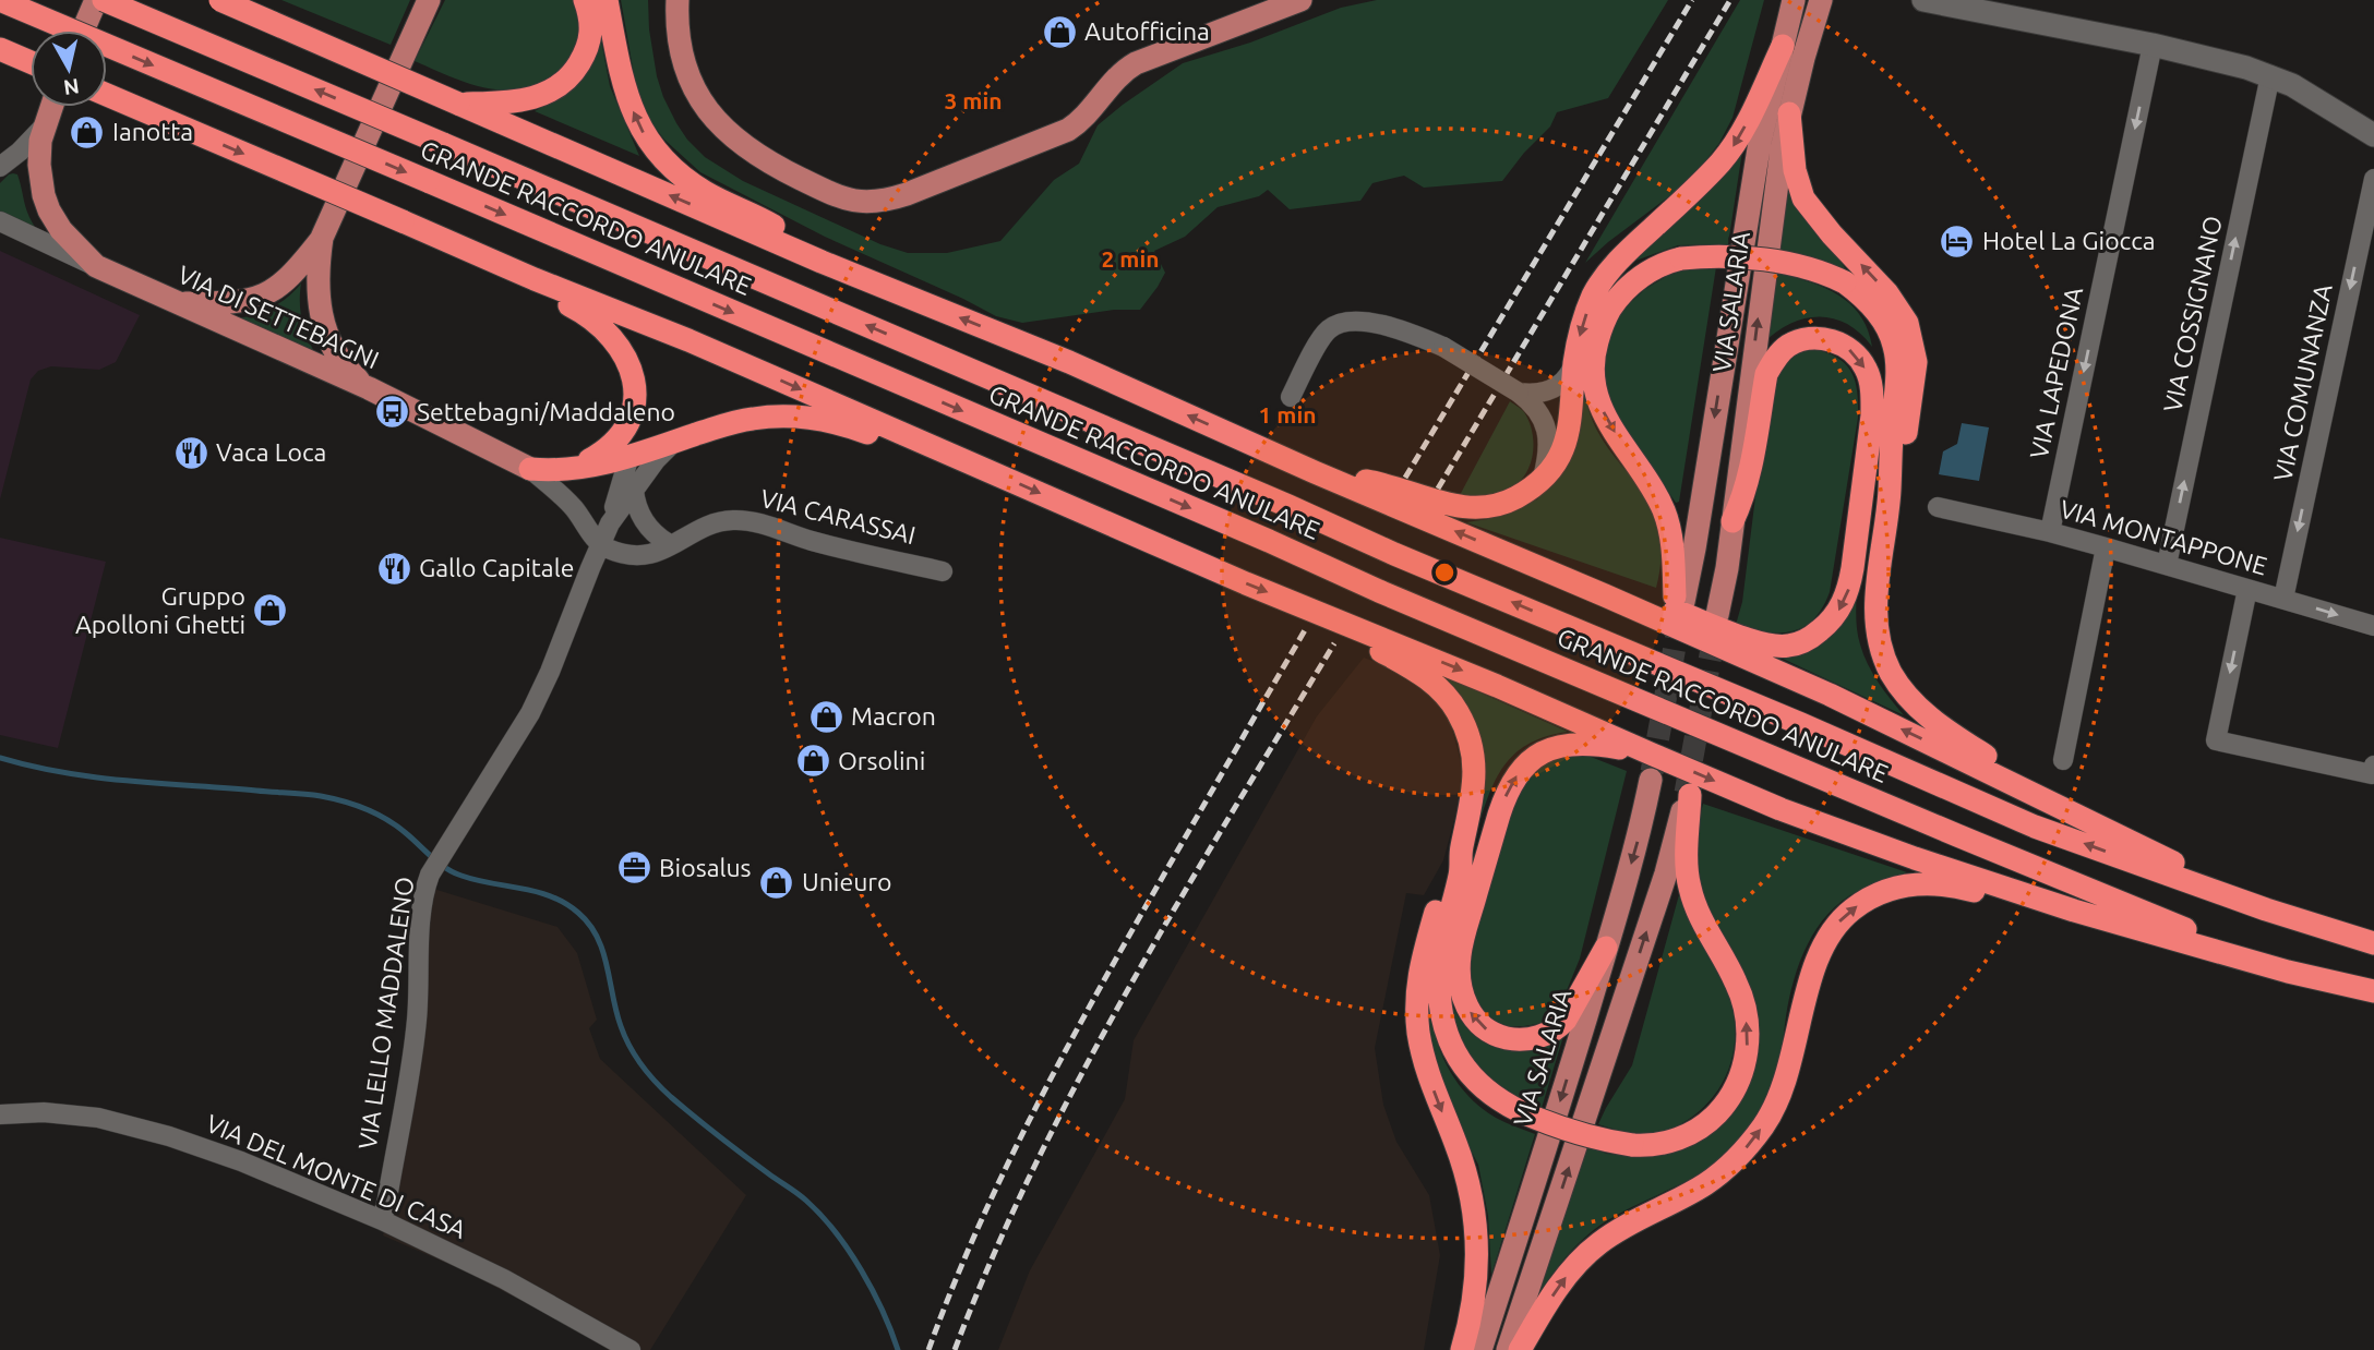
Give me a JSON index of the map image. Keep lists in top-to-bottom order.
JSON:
{
  "streets": {
    "highway": ["GRANDE RACCORDO ANULARE"],
    "main road": ["VIA SALARIA", "VIA DI SETTEBAGNI"],
    "street": [
      "VIA COSSIGNANO",
      "VIA LAPEDONA",
      "VIA COMUNANZA",
      "VIA CARASSAI",
      "VIA MONTAPPONE",
      "VIA LELLO MADDALENO",
      "VIA DEL MONTE DI CASA"
    ]
  },
  "crossings": [
    ["VIA COSSIGNANO", "VIA MONTAPPONE"],
    ["VIA LAPEDONA", "VIA MONTAPPONE"],
    ["VIA COMUNANZA", "VIA MONTAPPONE"],
    ["VIA CARASSAI", "VIA LELLO MADDALENO"],
    ["VIA LELLO MADDALENO", "VIA DEL MONTE DI CASA"]
  ],
  "one_way": ["VIA COSSIGNANO", "VIA LAPEDONA", "VIA COMUNANZA"],
  "places": {
    "shop": [
      "Autofficina",
      "Ianotta",
      "Gruppo Apolloni Ghetti",
      "Macron",
      "Orsolini",
      "Unieuro"
    ],
    "hotel": ["Hotel La Giocca"],
    "bus stop": ["Settebagni/Maddaleno"],
    "restaurant": ["Vaca Loca", "Gallo Capitale"],
    "office": ["Biosalus"]
  },
  "north": "bottom",
  "rings": ["3 min", "2 min", "1 min"]
}
